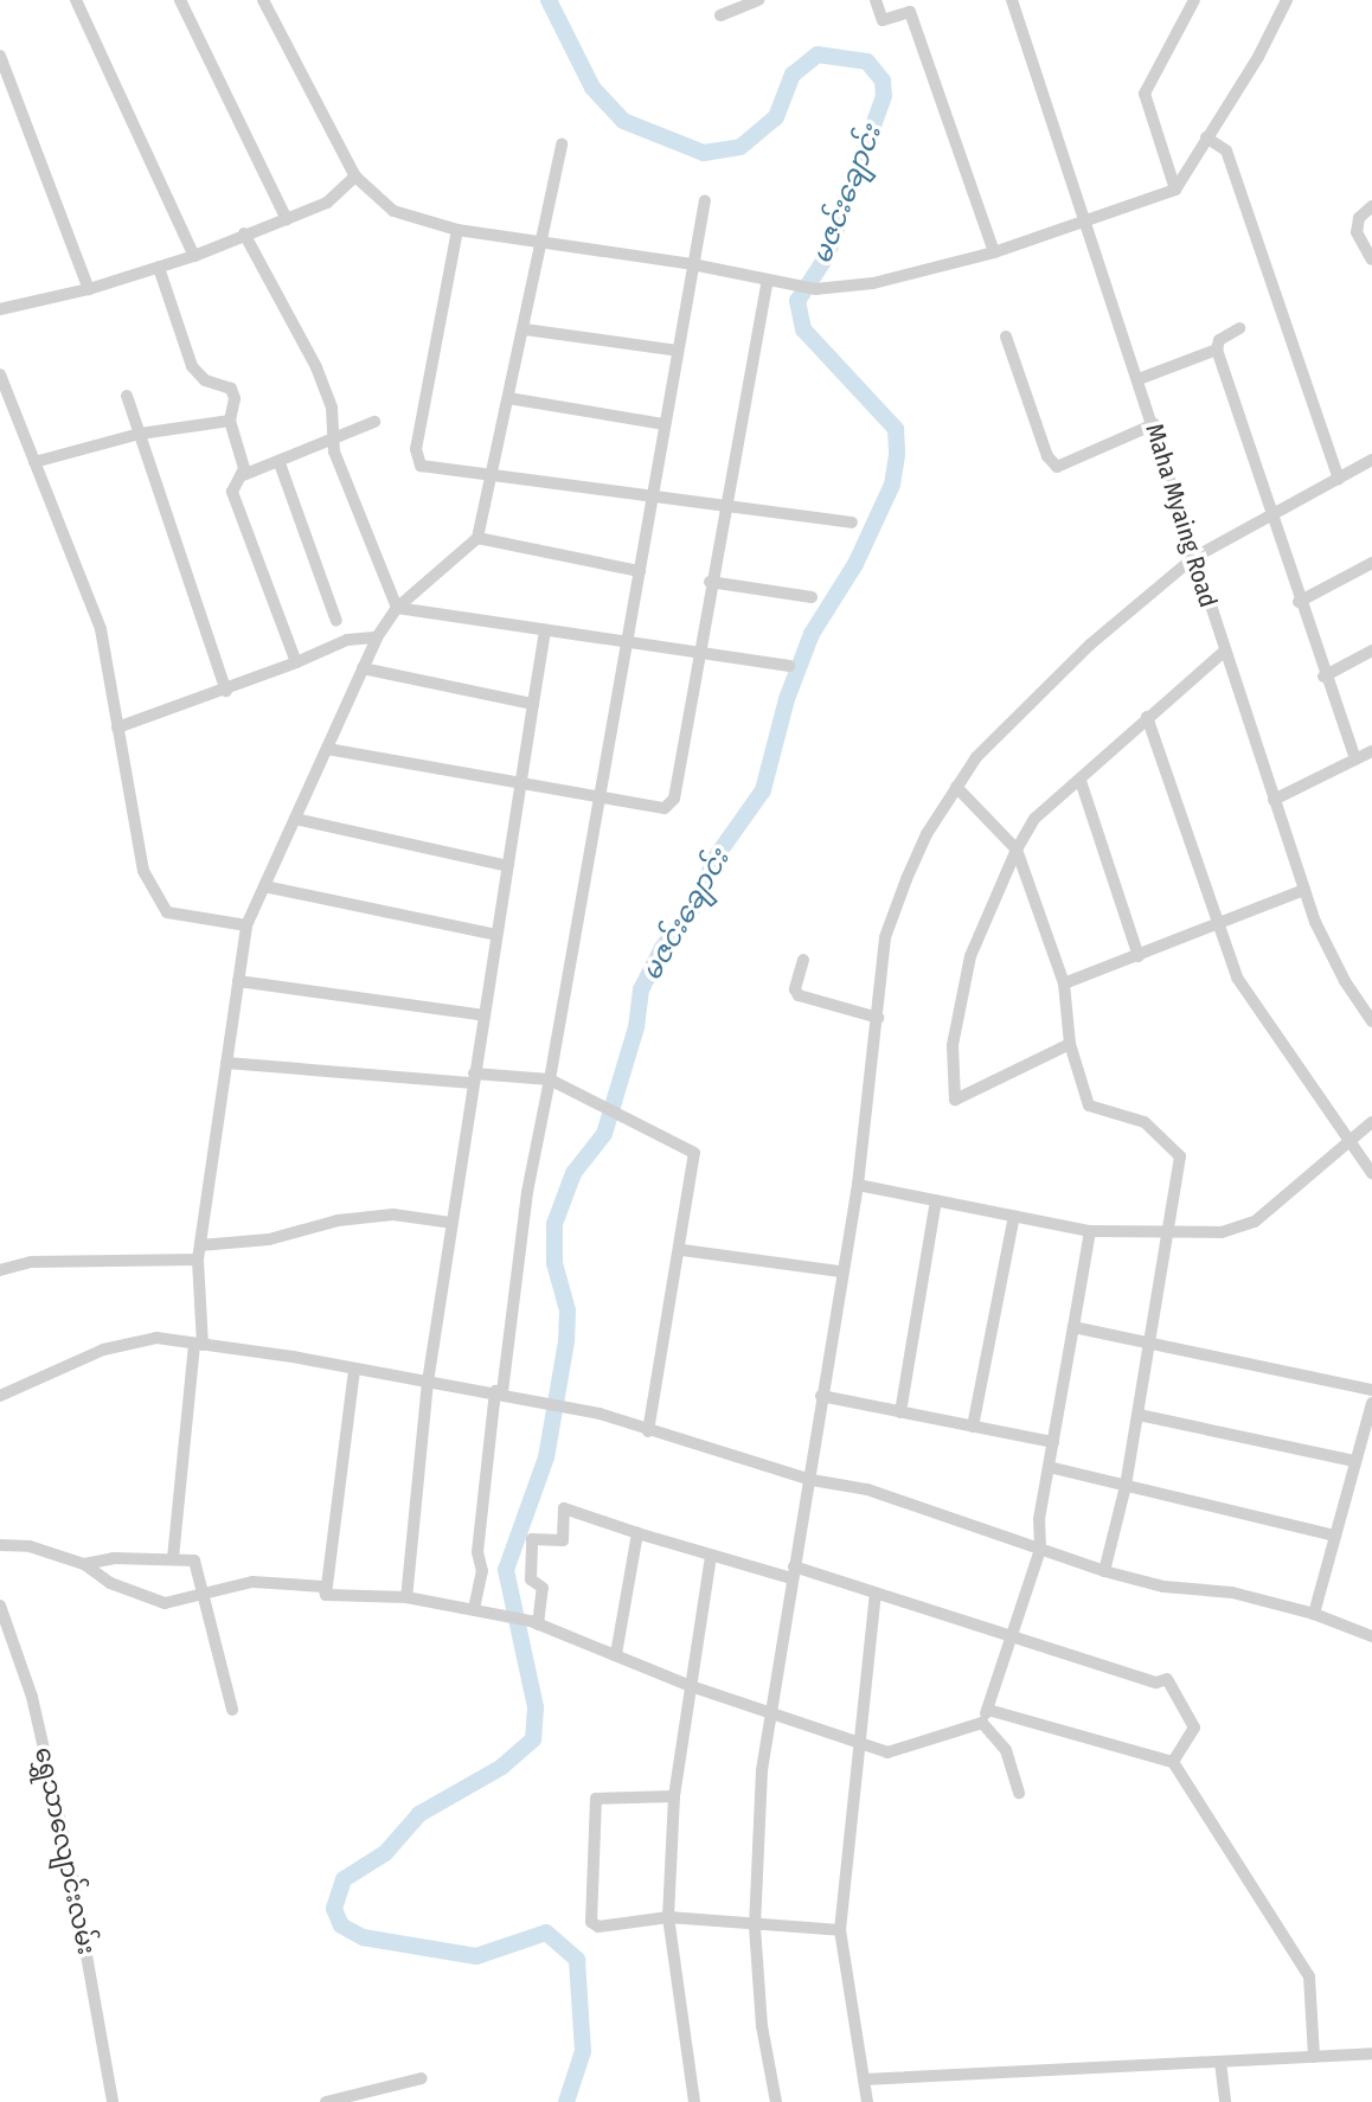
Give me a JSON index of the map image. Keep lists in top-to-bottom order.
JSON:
{
  "streets": {
    "street": ["Maha Myaing Road", "ရွှေသာလျောင်းလမ်း"]
  },
  "water": ["မဇင်းချောင်း"]
}
